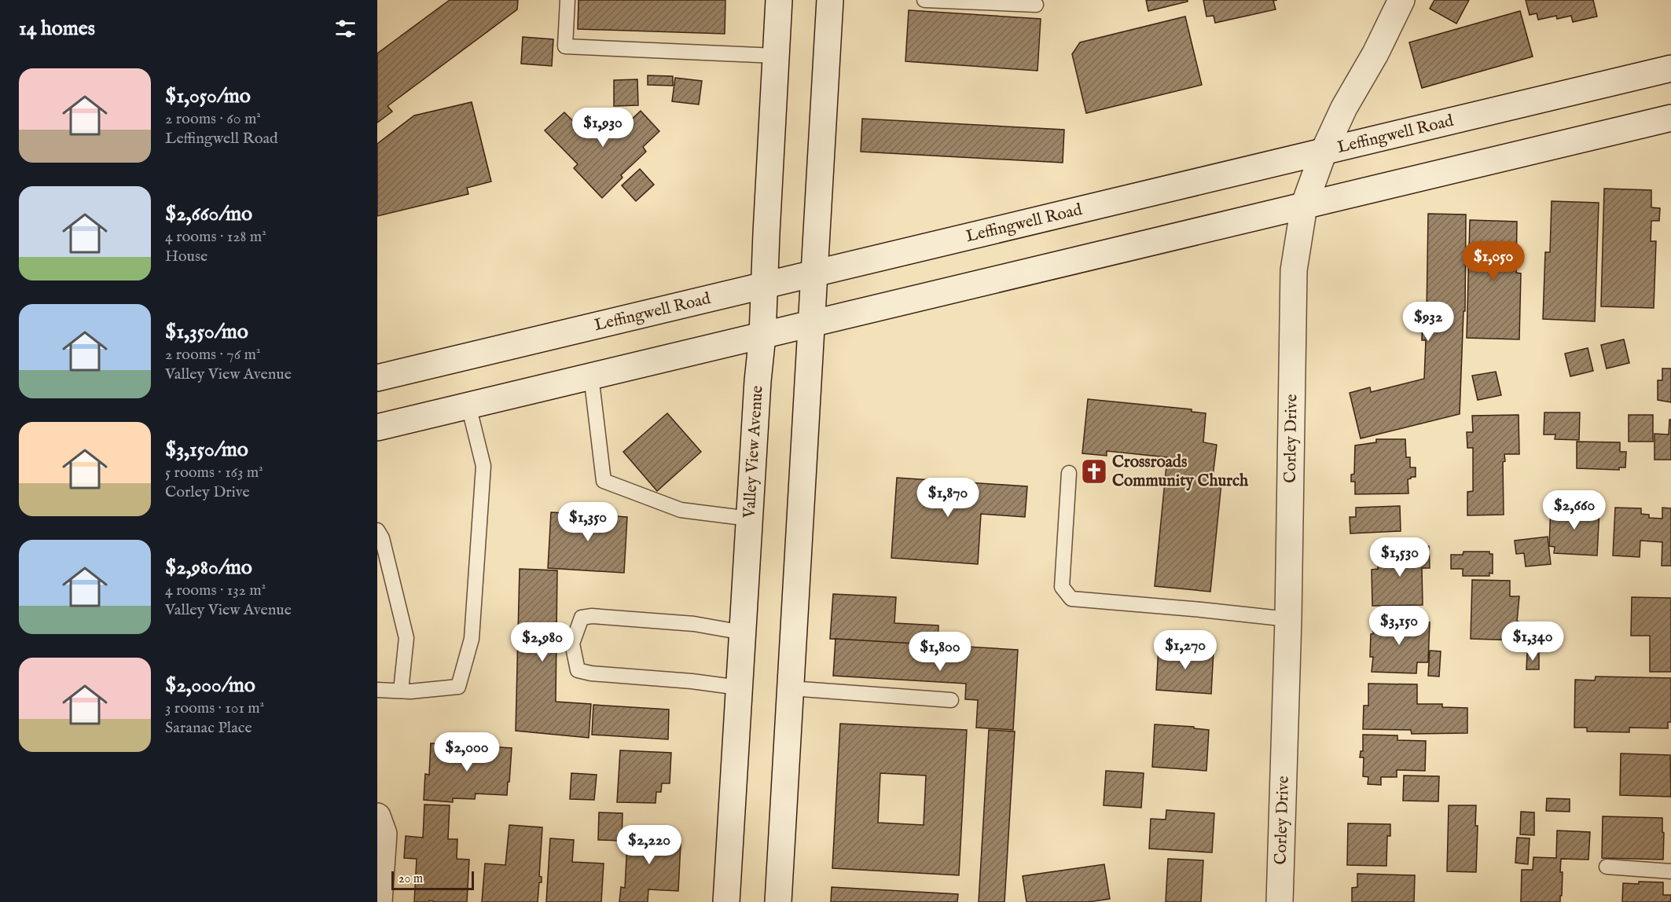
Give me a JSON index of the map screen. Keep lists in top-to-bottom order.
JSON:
{
  "streets": {
    "main road": ["Leffingwell Road", "Corley Drive", "Valley View Avenue"]
  },
  "crossings": [
    ["Leffingwell Road", "Corley Drive"],
    ["Leffingwell Road", "Valley View Avenue"]
  ],
  "places": {
    "church": ["Crossroads Community Church"]
  },
  "scale_bar": "20 m",
  "page": {
    "heading": "14 homes",
    "list": [
      {
        "name": "$1,050/mo",
        "note": "2 rooms · 60 m² · Leffingwell Road"
      },
      {
        "name": "$2,660/mo",
        "note": "4 rooms · 128 m² · House"
      },
      {
        "name": "$1,350/mo",
        "note": "2 rooms · 76 m² · Valley View Avenue"
      },
      {
        "name": "$3,150/mo",
        "note": "5 rooms · 163 m² · Corley Drive"
      },
      {
        "name": "$2,980/mo",
        "note": "4 rooms · 132 m² · Valley View Avenue"
      },
      {
        "name": "$2,000/mo",
        "note": "3 rooms · 101 m² · Saranac Place"
      }
    ],
    "price": [
      "$1,930",
      "$1,050",
      "$932",
      "$1,870",
      "$2,660",
      "$1,350",
      "$1,530",
      "$3,150",
      "$1,340",
      "$2,980",
      "$1,270",
      "$1,800",
      "$2,000",
      "$2,220"
    ],
    "scale": "20 m"
  }
}
